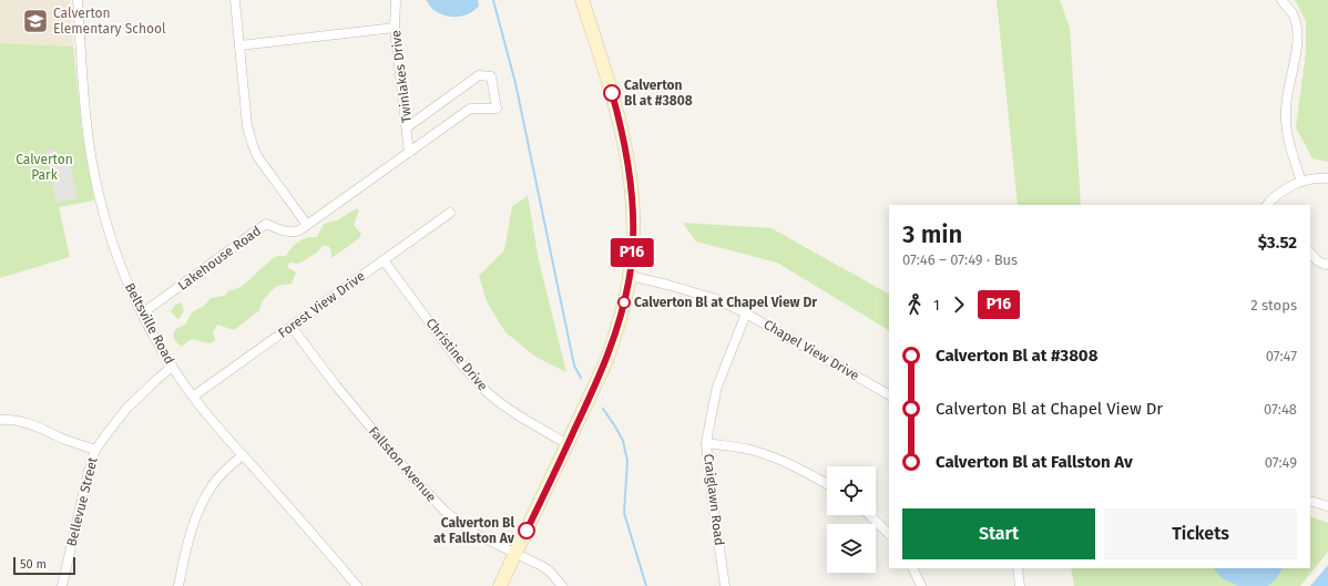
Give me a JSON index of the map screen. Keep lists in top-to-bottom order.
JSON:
{
  "streets": {
    "street": [
      "Twinlakes Drive",
      "Lakehouse Road",
      "Forest View Drive",
      "Beltsville Road",
      "Chapel View Drive",
      "Christine Drive",
      "Fallston Avenue",
      "Craiglawn Road",
      "Bellevue Street"
    ]
  },
  "crossings": [
    ["Twinlakes Drive", "Lakehouse Road"],
    ["Lakehouse Road", "Beltsville Road"],
    ["Forest View Drive", "Beltsville Road"],
    ["Forest View Drive", "Christine Drive"],
    ["Forest View Drive", "Fallston Avenue"],
    ["Beltsville Road", "Bellevue Street"],
    ["Chapel View Drive", "Craiglawn Road"]
  ],
  "parks": ["Calverton Park"],
  "places": {
    "school or university": ["Calverton Elementary School"],
    "other": ["Calverton Bl at #3808", "Calverton Bl at Chapel View Dr", "Calverton Bl at Fallston Av"]
  },
  "lines": ["bus line P16"],
  "scale_bar": "50 m",
  "page": {
    "on_map": "P16",
    "heading": ["3 min", "07:46 – 07:49 · Bus", "$3.52"],
    "legs": ["1", "P16", "2 stops"],
    "list": [
      {
        "name": "Calverton Bl at #3808",
        "value": "07:47"
      },
      {
        "name": "Calverton Bl at Chapel View Dr",
        "value": "07:48"
      },
      {
        "name": "Calverton Bl at Fallston Av",
        "value": "07:49"
      }
    ],
    "buttons": ["Start", "Tickets"],
    "scale": "50 m"
  }
}
